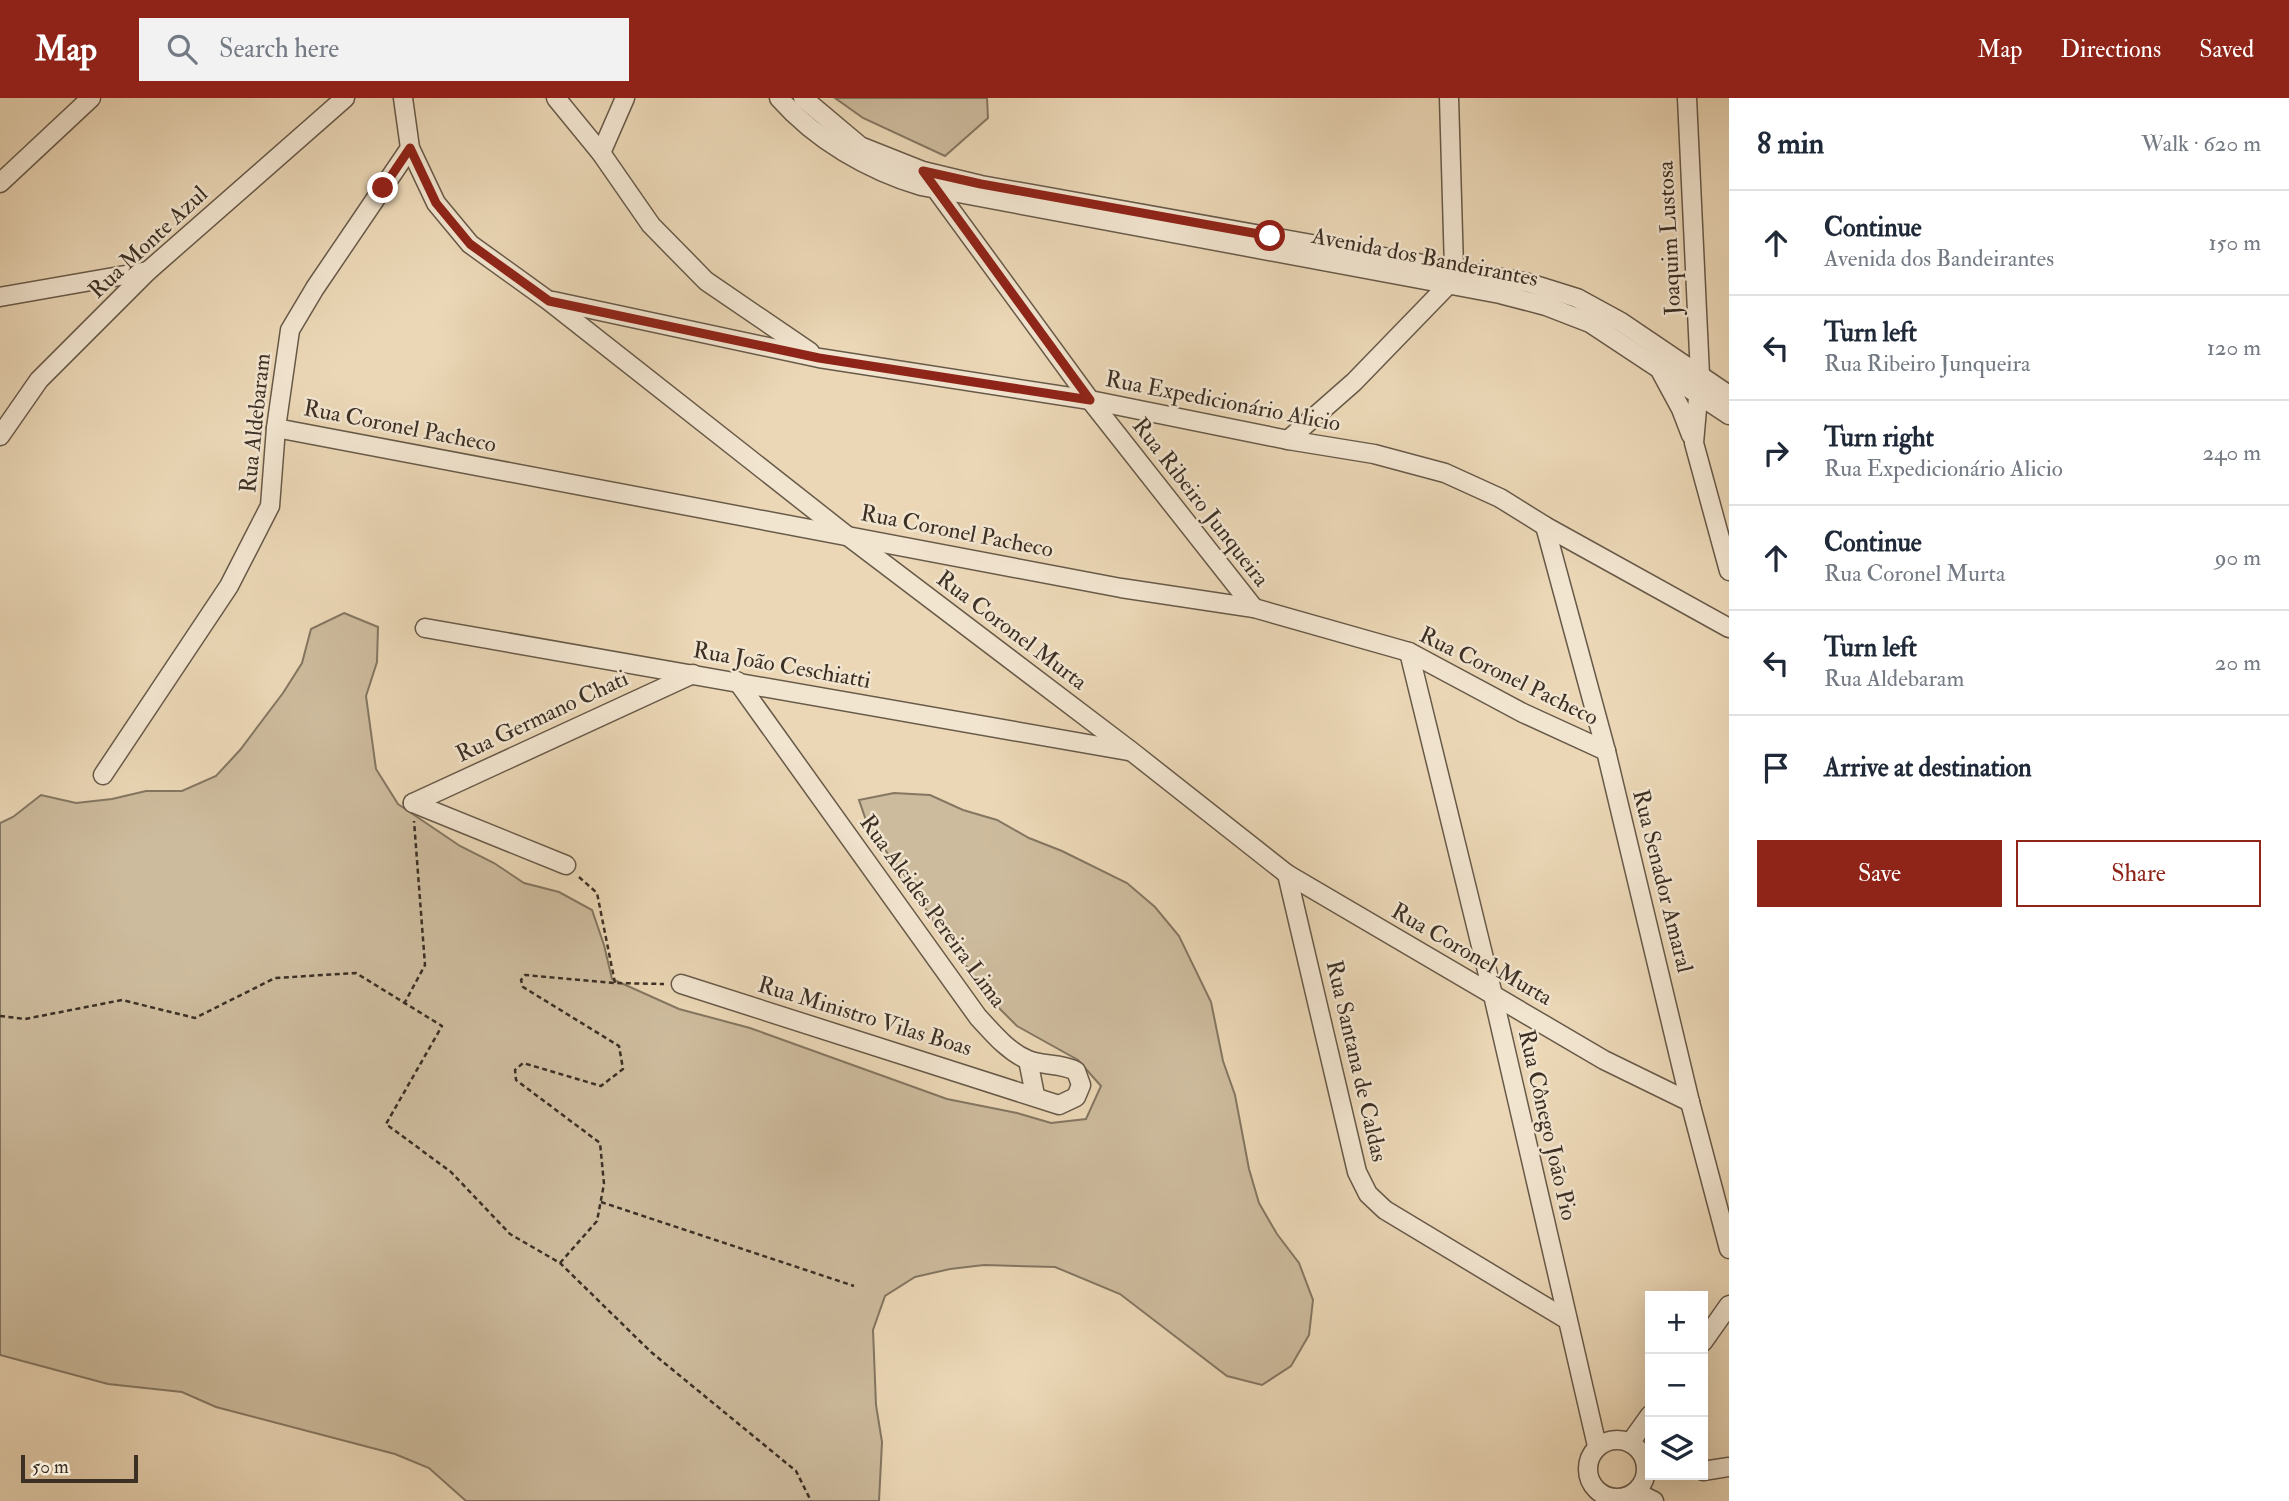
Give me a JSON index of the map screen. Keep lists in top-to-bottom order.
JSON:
{
  "streets": {
    "street": [
      "Joaquim Lustosa",
      "Rua Monte Azul",
      "Avenida dos Bandeirantes",
      "Rua Expedicionário Alicio",
      "Rua Aldebaram",
      "Rua Coronel Pacheco",
      "Rua Ribeiro Junqueira",
      "Rua Coronel Murta",
      "Rua João Ceschiatti",
      "Rua Germano Chati",
      "Rua Senador Amaral",
      "Rua Alcides Pereira Lima",
      "Rua Ministro Vilas Boas",
      "Rua Santana de Caldas",
      "Rua Cônego João Pio"
    ]
  },
  "crossings": [
    ["Joaquim Lustosa", "Avenida dos Bandeirantes"],
    ["Avenida dos Bandeirantes", "Rua Ribeiro Junqueira"],
    ["Rua Expedicionário Alicio", "Rua Ribeiro Junqueira"],
    ["Rua Expedicionário Alicio", "Rua Coronel Murta"],
    ["Rua Expedicionário Alicio", "Rua Senador Amaral"],
    ["Rua Aldebaram", "Rua Coronel Pacheco"],
    ["Rua Aldebaram", "Rua Coronel Murta"],
    ["Rua Coronel Pacheco", "Rua Ribeiro Junqueira"],
    ["Rua Coronel Pacheco", "Rua Coronel Murta"],
    ["Rua Coronel Pacheco", "Rua Senador Amaral"],
    ["Rua Coronel Pacheco", "Rua Cônego João Pio"],
    ["Rua Coronel Murta", "Rua João Ceschiatti"],
    ["Rua Coronel Murta", "Rua Senador Amaral"],
    ["Rua Coronel Murta", "Rua Santana de Caldas"],
    ["Rua Coronel Murta", "Rua Cônego João Pio"],
    ["Rua João Ceschiatti", "Rua Germano Chati"],
    ["Rua João Ceschiatti", "Rua Alcides Pereira Lima"],
    ["Rua Alcides Pereira Lima", "Rua Ministro Vilas Boas"],
    ["Rua Santana de Caldas", "Rua Cônego João Pio"]
  ],
  "scale_bar": "50 m",
  "page": {
    "header": "Map",
    "search": "Search here",
    "nav": ["Map", "Directions", "Saved"],
    "heading": ["8 min", "Walk · 620 m"],
    "list": [
      ["Continue", "Avenida dos Bandeirantes", "150 m"],
      ["Turn left", "Rua Ribeiro Junqueira", "120 m"],
      ["Turn right", "Rua Expedicionário Alicio", "240 m"],
      ["Continue", "Rua Coronel Murta", "90 m"],
      ["Turn left", "Rua Aldebaram", "20 m"],
      "Arrive at destination"
    ],
    "buttons": ["Save", "Share"],
    "map_buttons": ["+", "−"],
    "scale": "50 m"
  }
}
